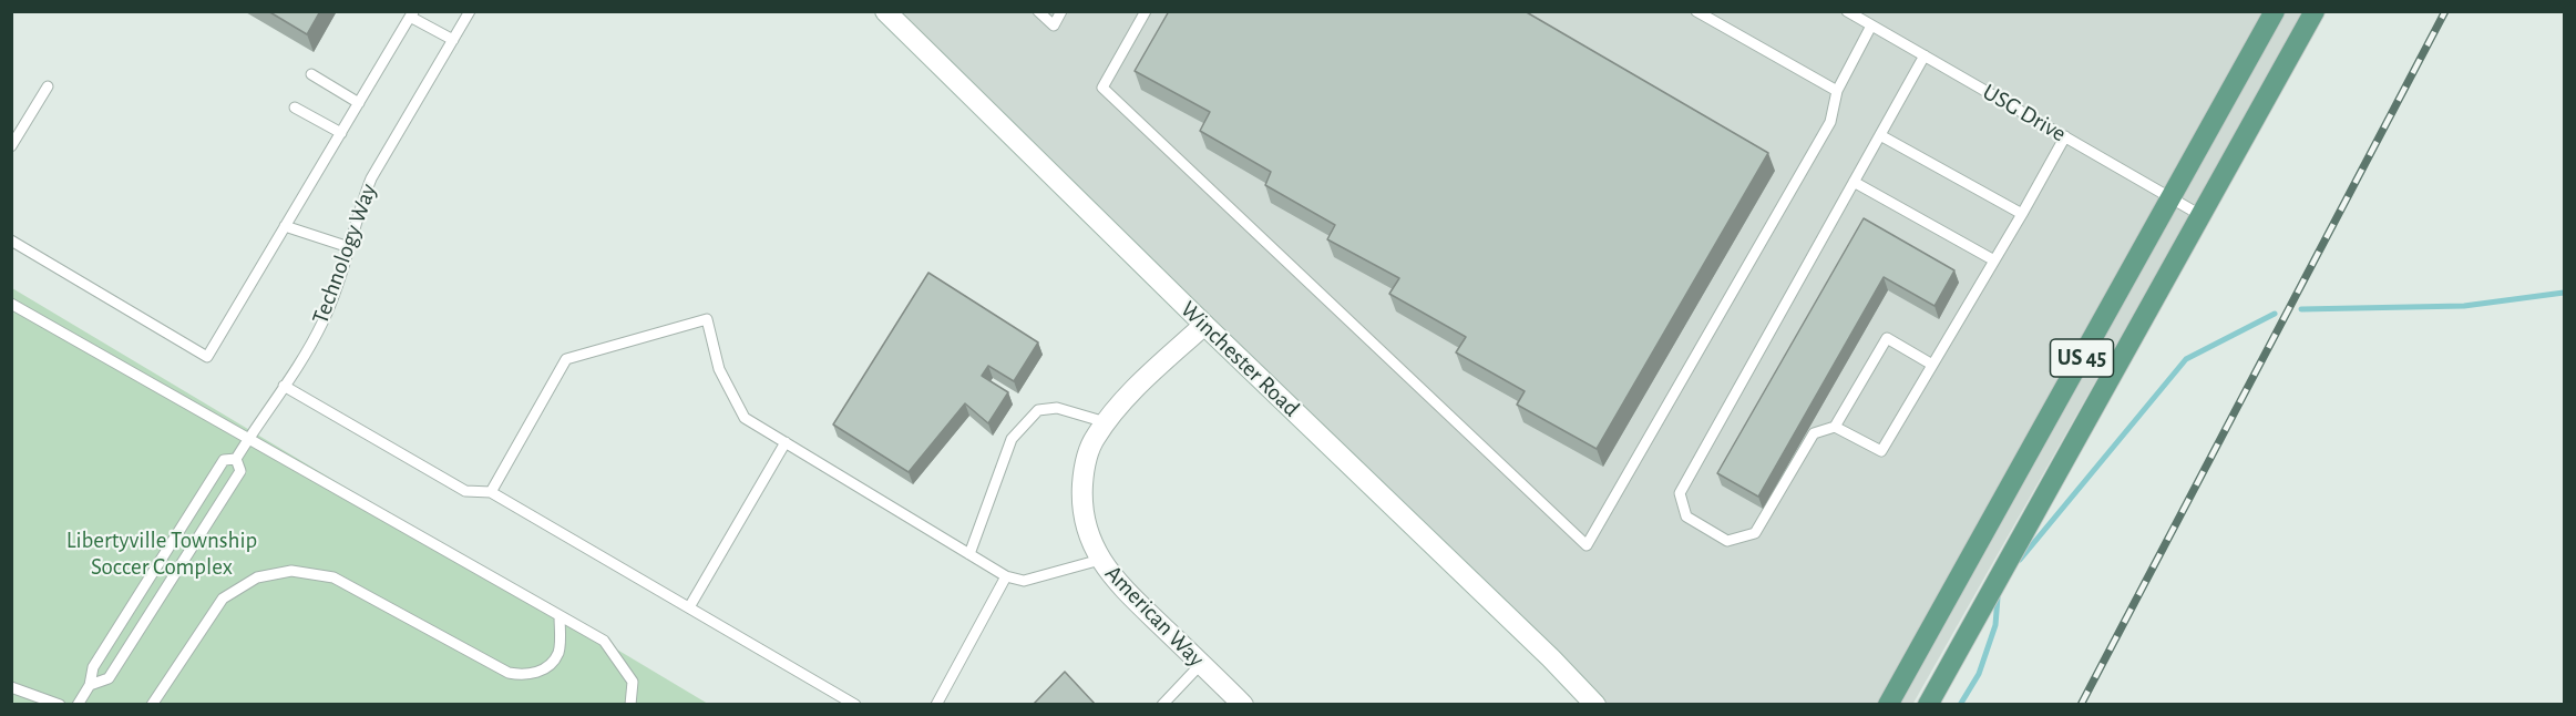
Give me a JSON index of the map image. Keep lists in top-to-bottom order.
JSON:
{
  "streets": {
    "main road": ["US 45", "Winchester Road", "American Way"],
    "lane": ["USG Drive", "Technology Way"]
  },
  "crossings": [
    ["USG Drive", "US 45"],
    ["Winchester Road", "American Way"]
  ],
  "parks": ["Libertyville Township Soccer Complex"]
}
